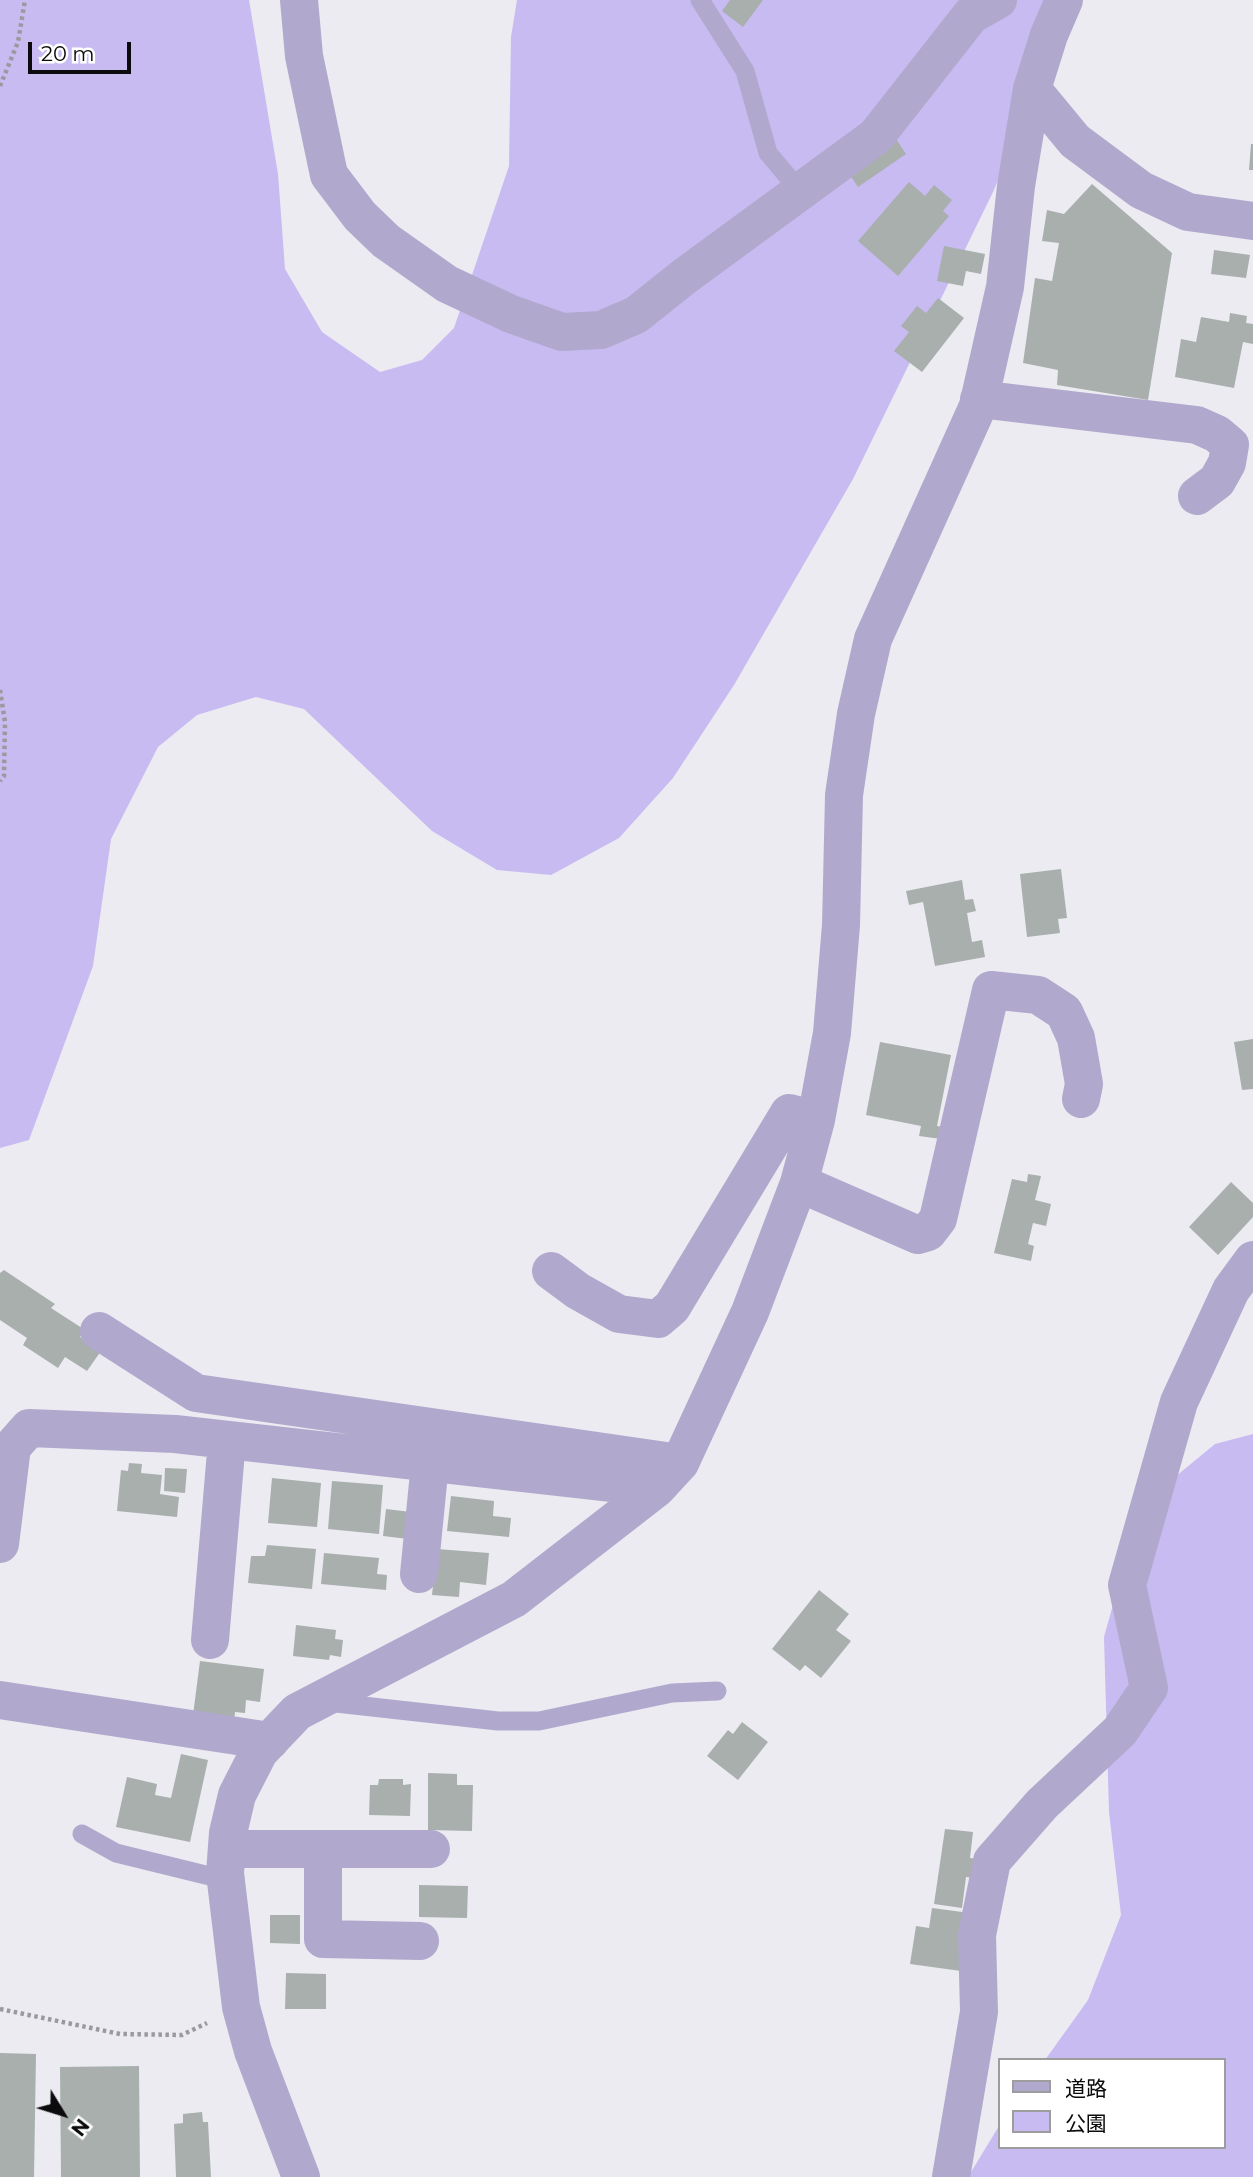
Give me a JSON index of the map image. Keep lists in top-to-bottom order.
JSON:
{
  "legend": ["道路", "公園"],
  "scale_bar": "20 m",
  "north": "bottom right"
}
